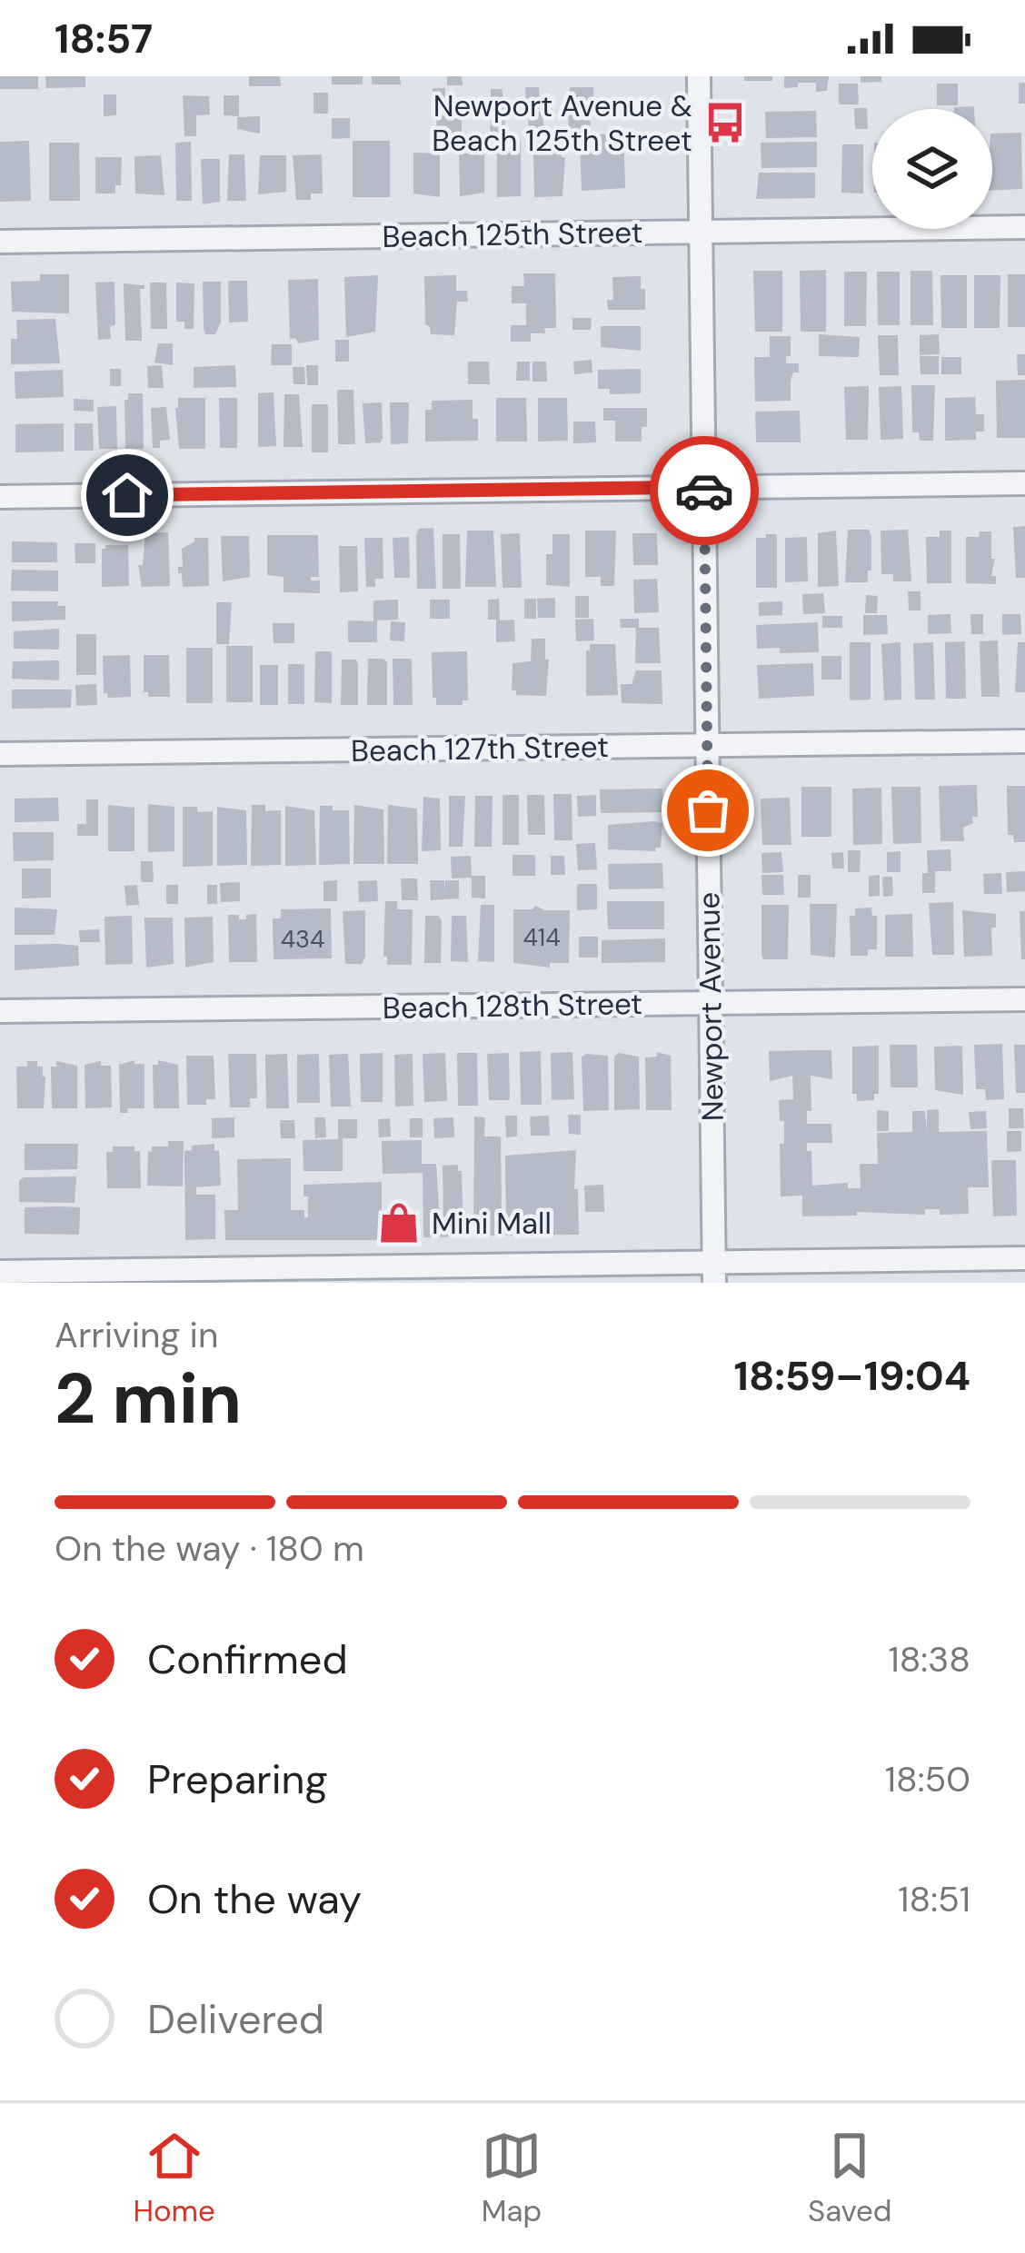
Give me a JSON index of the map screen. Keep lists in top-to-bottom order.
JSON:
{
  "streets": {
    "street": [
      "Beach 125th Street",
      "Beach 127th Street",
      "Beach 128th Street",
      "Newport Avenue"
    ]
  },
  "crossings": [
    ["Beach 125th Street", "Newport Avenue"],
    ["Beach 127th Street", "Newport Avenue"],
    ["Beach 128th Street", "Newport Avenue"]
  ],
  "places": {
    "bus stop": ["Newport Avenue & Beach 125th Street"],
    "shop": ["Mini Mall"]
  },
  "house_numbers": ["414", "434"],
  "page": {
    "status": "18:57",
    "heading": ["2 min", "Arriving in", "18:59–19:04"],
    "bar": "On the way · 180 m",
    "list": [
      ["Confirmed", "18:38"],
      ["Preparing", "18:50"],
      ["On the way", "18:51"],
      "Delivered"
    ],
    "tabs": ["Home", "Map", "Saved"]
  }
}
